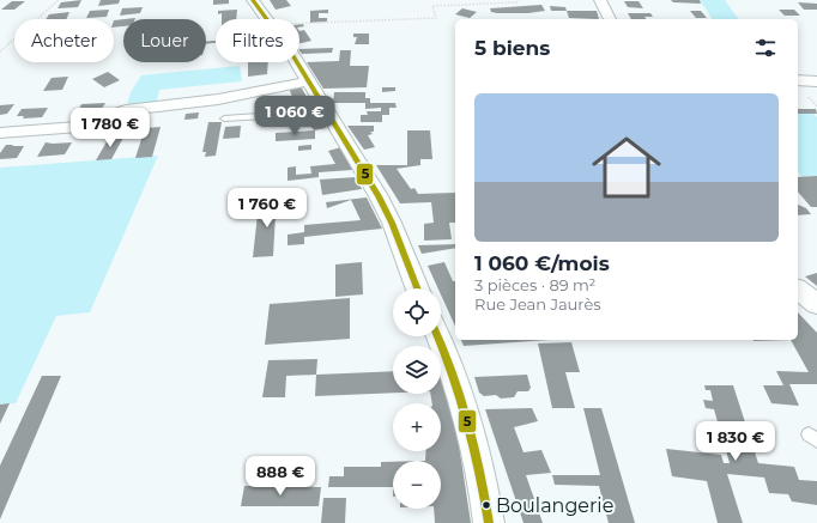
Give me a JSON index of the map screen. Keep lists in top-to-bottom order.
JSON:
{
  "places": ["Boulangerie"],
  "lines": ["transit line 5"],
  "page": {
    "chip": ["Acheter", "Louer", "Filtres"],
    "heading": "5 biens",
    "list": [
      {
        "name": "1 060 €/mois",
        "note": "3 pièces · 89 m² · Rue Jean Jaurès"
      }
    ],
    "price": [
      "1 060 €",
      "1 780 €",
      "1 760 €",
      "1 830 €",
      "888 €"
    ],
    "map_buttons": ["+", "−"]
  }
}
